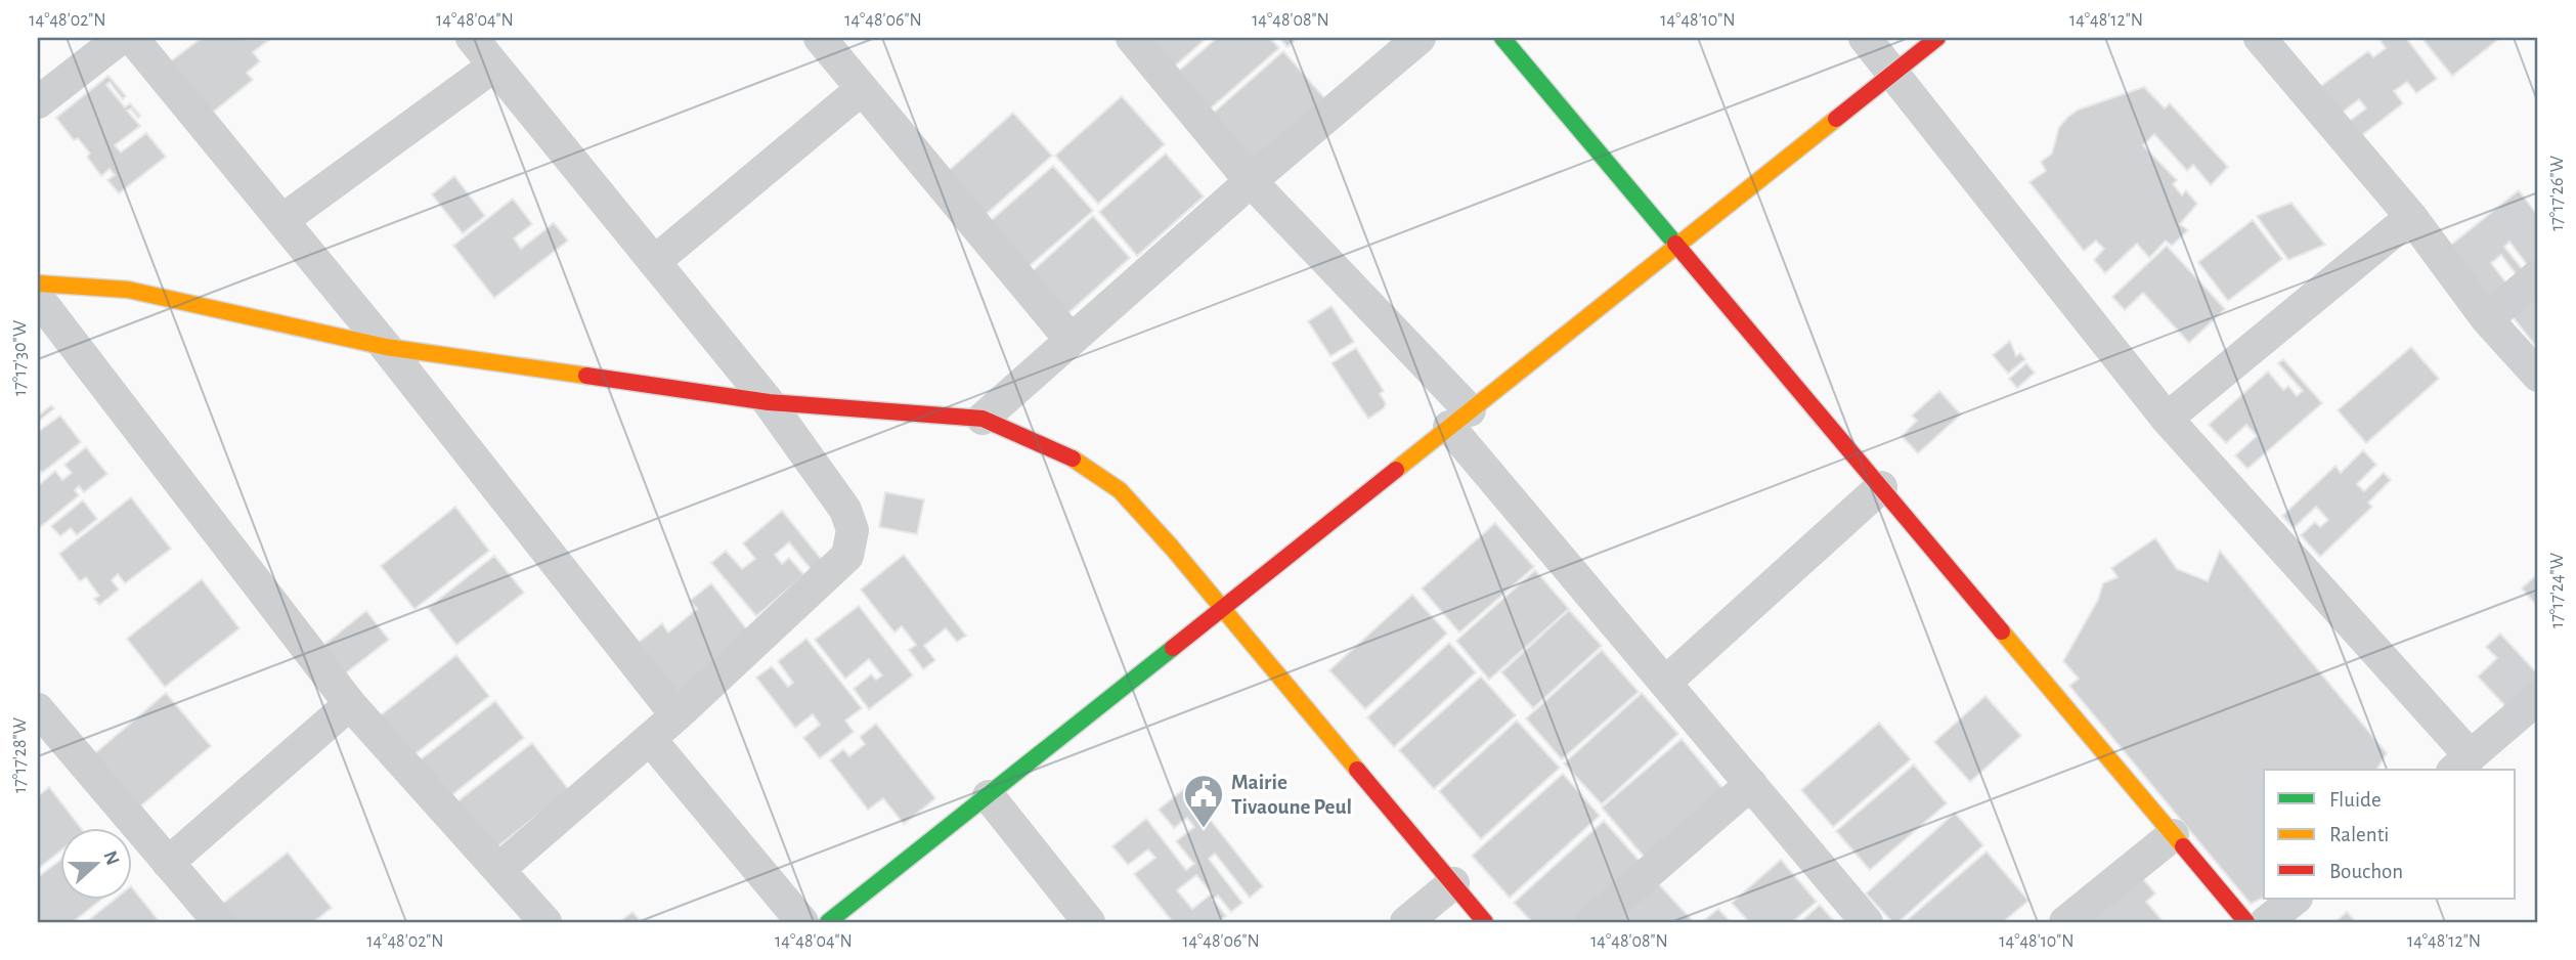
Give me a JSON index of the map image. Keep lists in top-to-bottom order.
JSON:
{
  "places": {
    "public building": ["Mairie Tivaoune Peul"]
  },
  "legend": ["Fluide", "Ralenti", "Bouchon"],
  "north": "right",
  "coordinates": [
    "14°48'02\"N",
    "14°48'04\"N",
    "14°48'06\"N",
    "14°48'08\"N",
    "14°48'10\"N",
    "14°48'12\"N",
    "17°17'26\"W",
    "17°17'30\"W",
    "17°17'24\"W",
    "17°17'28\"W"
  ]
}
